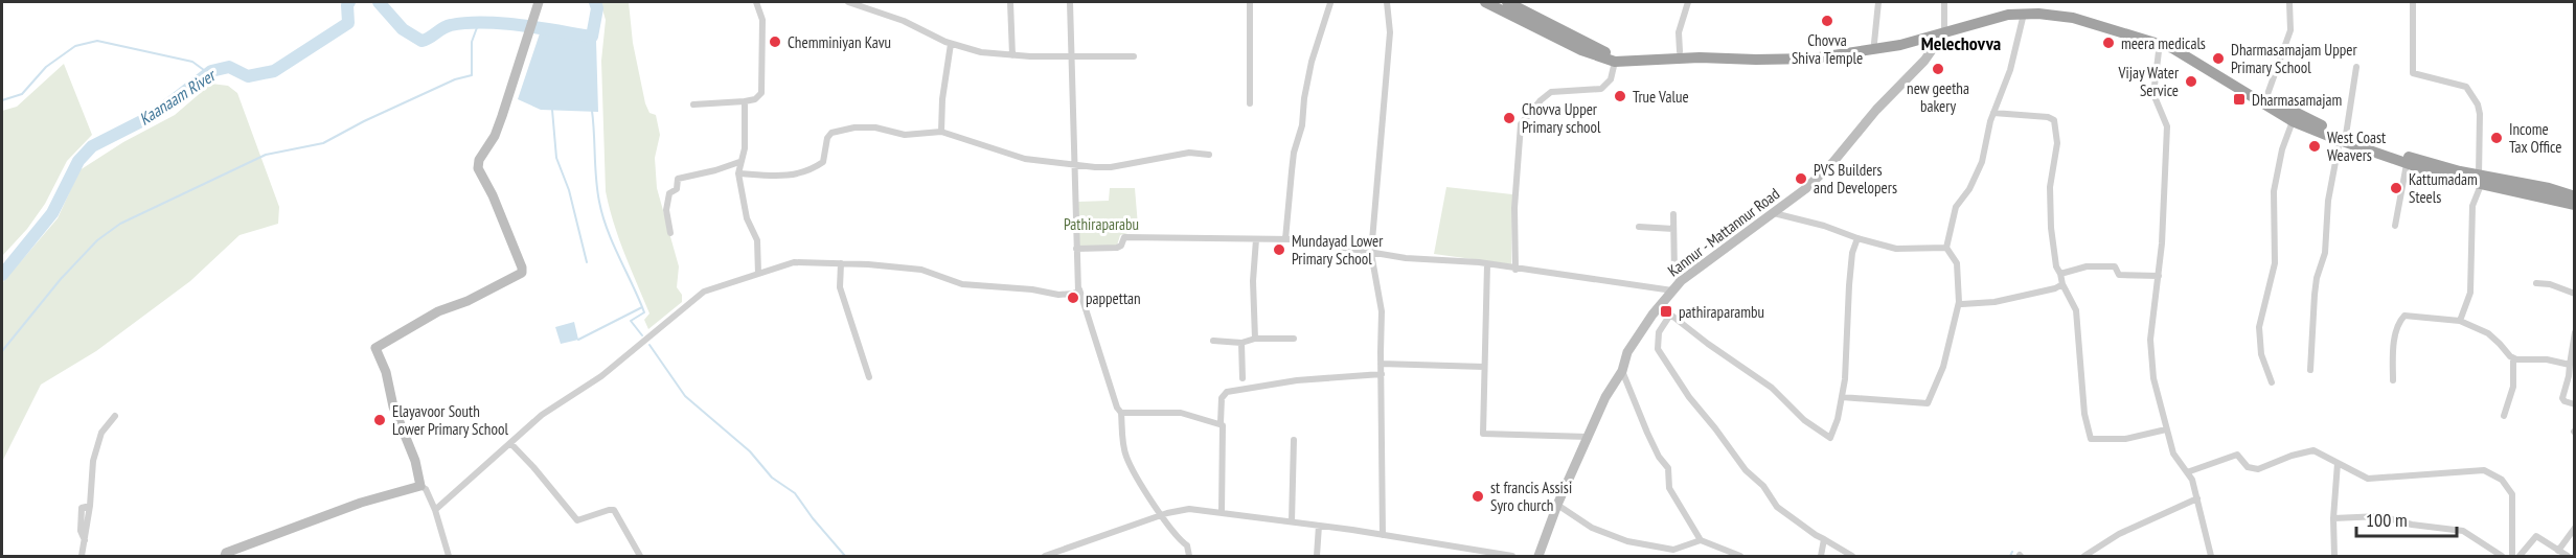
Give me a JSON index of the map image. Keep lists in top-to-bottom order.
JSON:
{
  "streets": {
    "main road": ["Kannur - Mattannur Road"]
  },
  "districts": ["Melechovva"],
  "water": ["Kaanaam River"],
  "parks": ["Pathiraparabu"],
  "places": {
    "other": [
      "Chovva Shiva Temple",
      "Chemminiyan Kavu",
      "meera medicals",
      "Dharmasamajam Upper Primary School",
      "new geetha bakery",
      "Vijay Water Service",
      "True Value",
      "Chovva Upper Primary school",
      "Income Tax Office",
      "West Coast Weavers",
      "PVS Builders and Developers",
      "Kattumadam Steels",
      "Mundayad Lower Primary School",
      "pappettan",
      "Elayavoor South Lower Primary School",
      "st francis Assisi Syro church"
    ],
    "transit": ["Dharmasamajam", "pathiraparambu"]
  },
  "scale_bar": "100 m"
}
